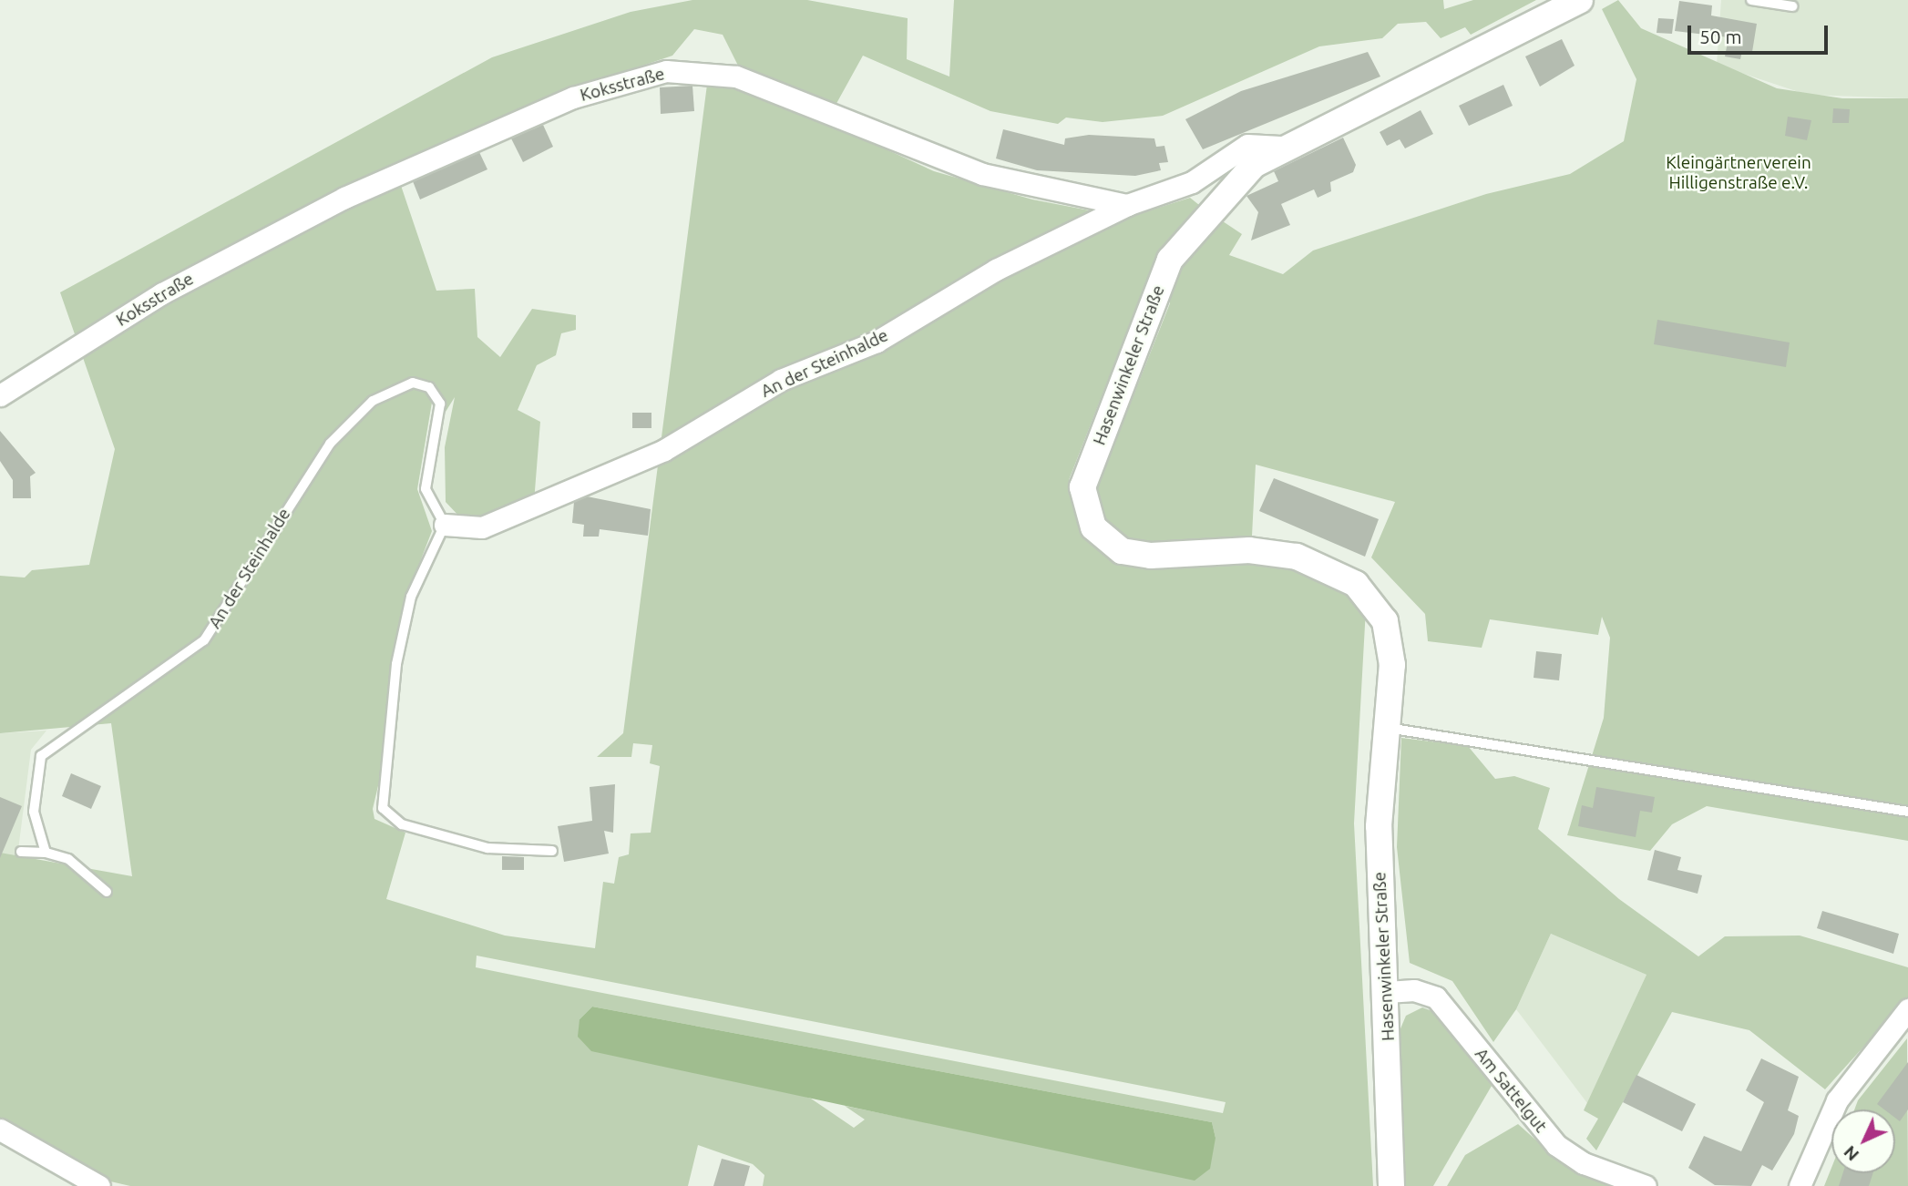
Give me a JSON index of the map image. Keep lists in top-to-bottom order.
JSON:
{
  "streets": {
    "street": [
      "Koksstraße",
      "An der Steinhalde",
      "Hasenwinkeler Straße",
      "Am Sattelgut"
    ]
  },
  "crossings": [
    ["Koksstraße", "An der Steinhalde"],
    ["Hasenwinkeler Straße", "Am Sattelgut"]
  ],
  "parks": ["Kleingärtnerverein Hilligenstraße e.V."],
  "scale_bar": "50 m",
  "north": "bottom left"
}
